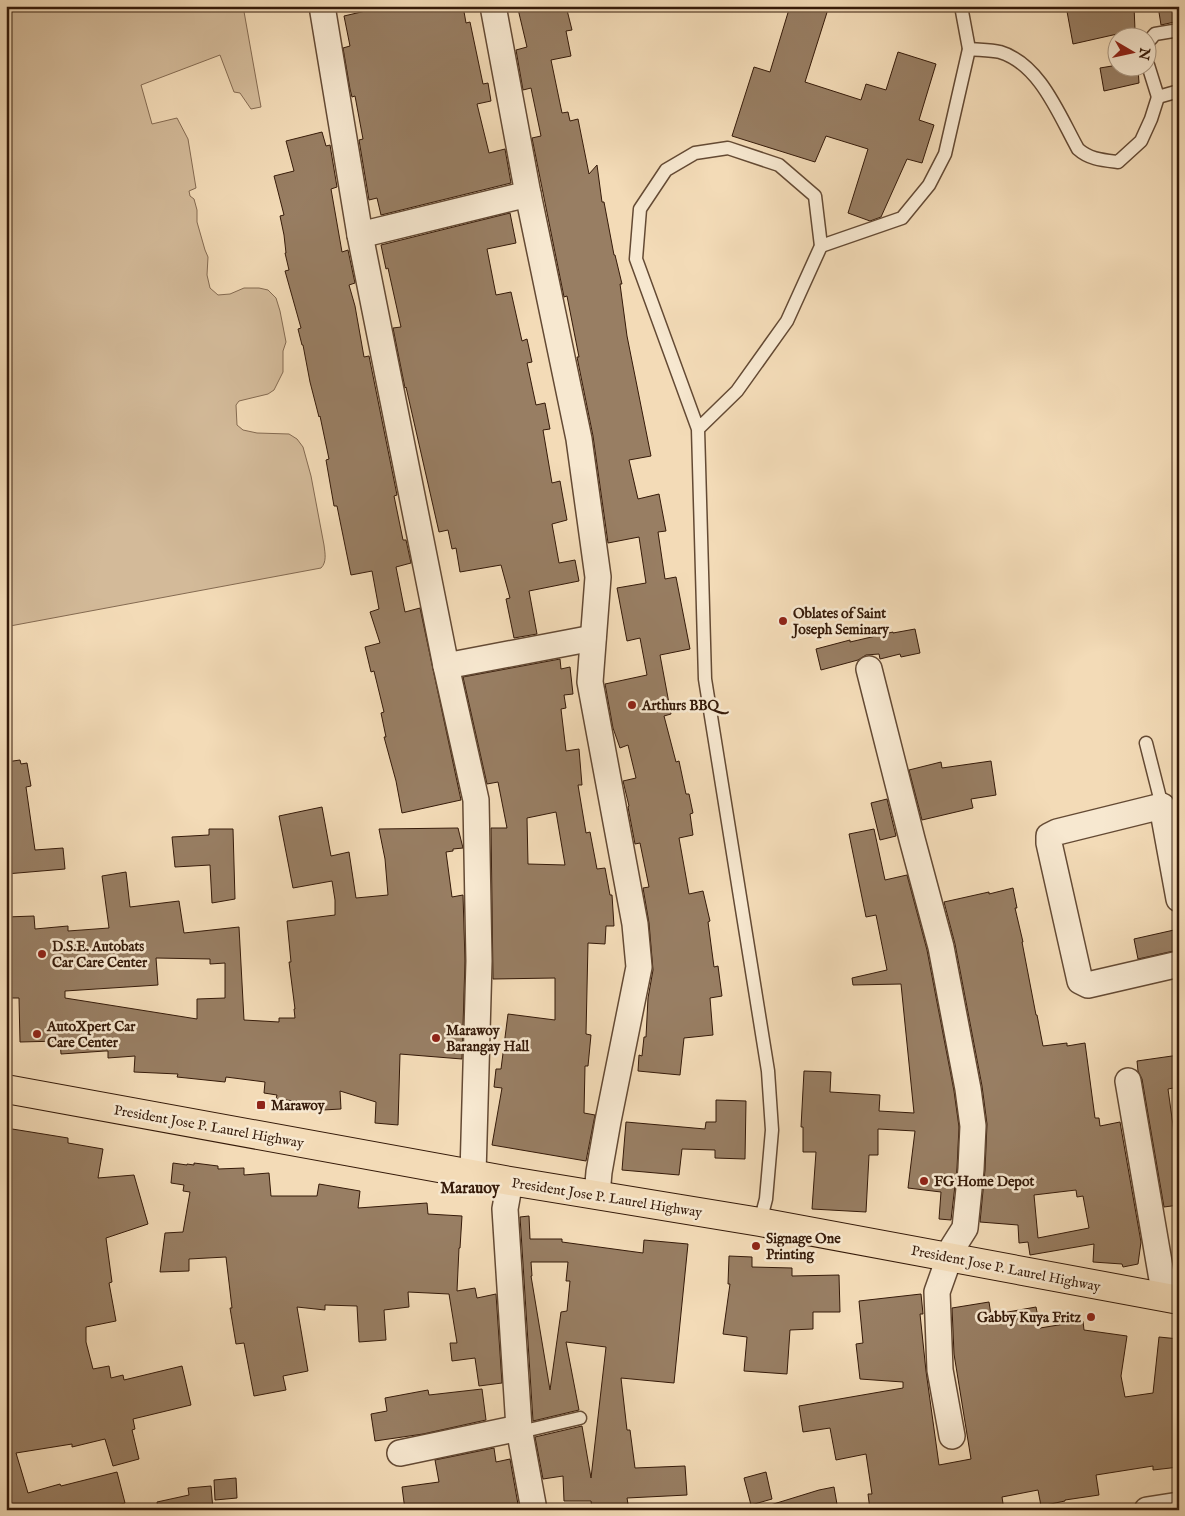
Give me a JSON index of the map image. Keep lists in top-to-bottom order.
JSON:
{
  "streets": {
    "main road": ["President Jose P. Laurel Highway"]
  },
  "districts": ["Marauoy"],
  "places": {
    "other": [
      "Oblates of Saint Joseph Seminary",
      "Arthurs BBQ",
      "D.S.E. Autobats Car Care Center",
      "AutoXpert Car Care Center",
      "Marawoy Barangay Hall",
      "FG Home Depot",
      "Signage One Printing",
      "Gabby Kuya Fritz"
    ],
    "transit": ["Marawoy"]
  },
  "north": "right"
}
